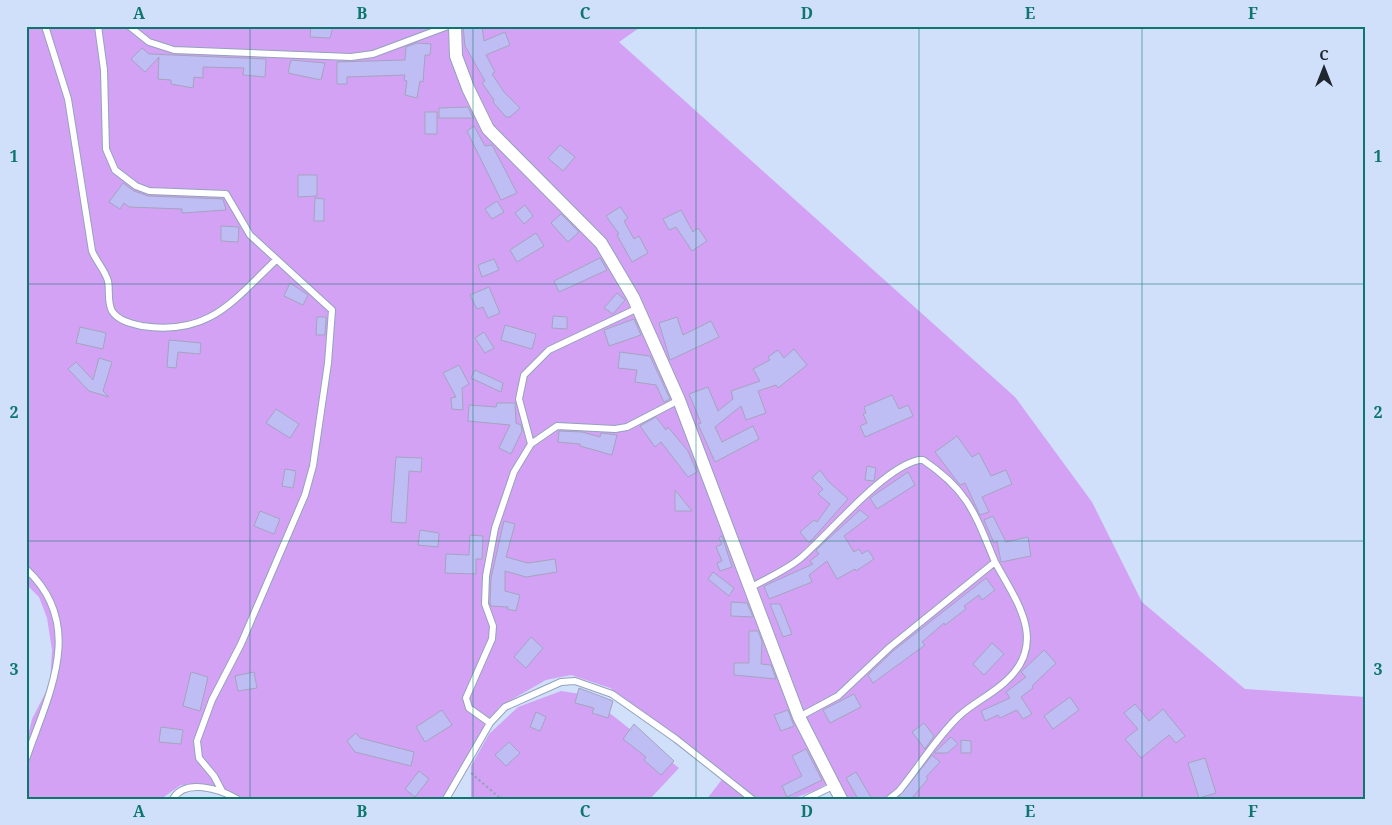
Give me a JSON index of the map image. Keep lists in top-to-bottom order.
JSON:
{
  "north": "top",
  "grid": {
    "columns": [
      "A",
      "B",
      "C",
      "D",
      "E",
      "F"
    ],
    "rows": ["1", "2", "3"]
  }
}
